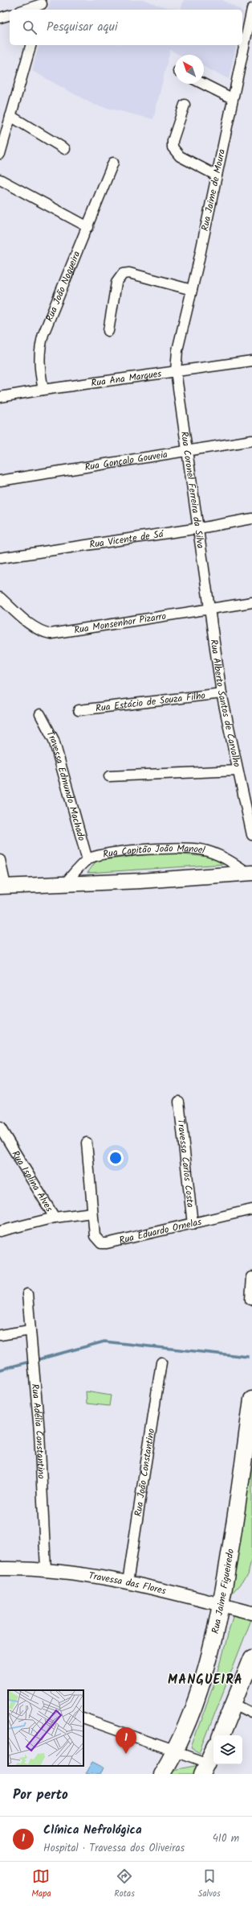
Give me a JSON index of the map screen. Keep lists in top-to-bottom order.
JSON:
{
  "streets": {
    "main road": ["Rua Capitão João Manoel", "Rua Jaime Figueiredo"],
    "street": [
      "Rua Jaime de Moura",
      "Rua João Nogueira",
      "Rua Ana Marques",
      "Rua Gonçalo Gouveia",
      "Rua Coronel Ferreira da Silva",
      "Rua Vicente de Sá",
      "Rua Monsenhor Pizarro",
      "Rua Estácio de Souza Filho",
      "Rua Alberto Santos de Carvalho",
      "Travessa Edmundo Machado",
      "Travessa Carlos Costa",
      "Rua Isolina Alves",
      "Rua Eduardo Ornelas",
      "Rua Adélia Constantino",
      "Rua João Constantino",
      "Travessa das Flores"
    ]
  },
  "crossings": [
    ["Rua Jaime de Moura", "Rua Ana Marques"],
    ["Rua Jaime de Moura", "Rua Coronel Ferreira da Silva"],
    ["Rua João Nogueira", "Rua Ana Marques"],
    ["Rua Ana Marques", "Rua Coronel Ferreira da Silva"],
    ["Rua Gonçalo Gouveia", "Rua Coronel Ferreira da Silva"],
    ["Rua Coronel Ferreira da Silva", "Rua Vicente de Sá"],
    ["Rua Coronel Ferreira da Silva", "Rua Monsenhor Pizarro"],
    ["Rua Coronel Ferreira da Silva", "Rua Alberto Santos de Carvalho"],
    ["Rua Monsenhor Pizarro", "Rua Alberto Santos de Carvalho"],
    ["Rua Estácio de Souza Filho", "Rua Alberto Santos de Carvalho"],
    ["Travessa Edmundo Machado", "Rua Capitão João Manoel"],
    ["Travessa Carlos Costa", "Rua Eduardo Ornelas"],
    ["Rua Adélia Constantino", "Travessa das Flores"],
    ["Rua João Constantino", "Travessa das Flores"],
    ["Travessa das Flores", "Rua Jaime Figueiredo"]
  ],
  "districts": ["MANGUEIRA"],
  "north": "top left",
  "page": {
    "search": "Pesquisar aqui",
    "pins": "1",
    "heading": "Por perto",
    "list": [
      {
        "mark": "1",
        "name": "Clínica Nefrológica",
        "note": "Hospital · Travessa dos Oliveiras",
        "value": "410 m"
      }
    ],
    "nav": ["Mapa", "Rotas", "Salvos"]
  }
}
